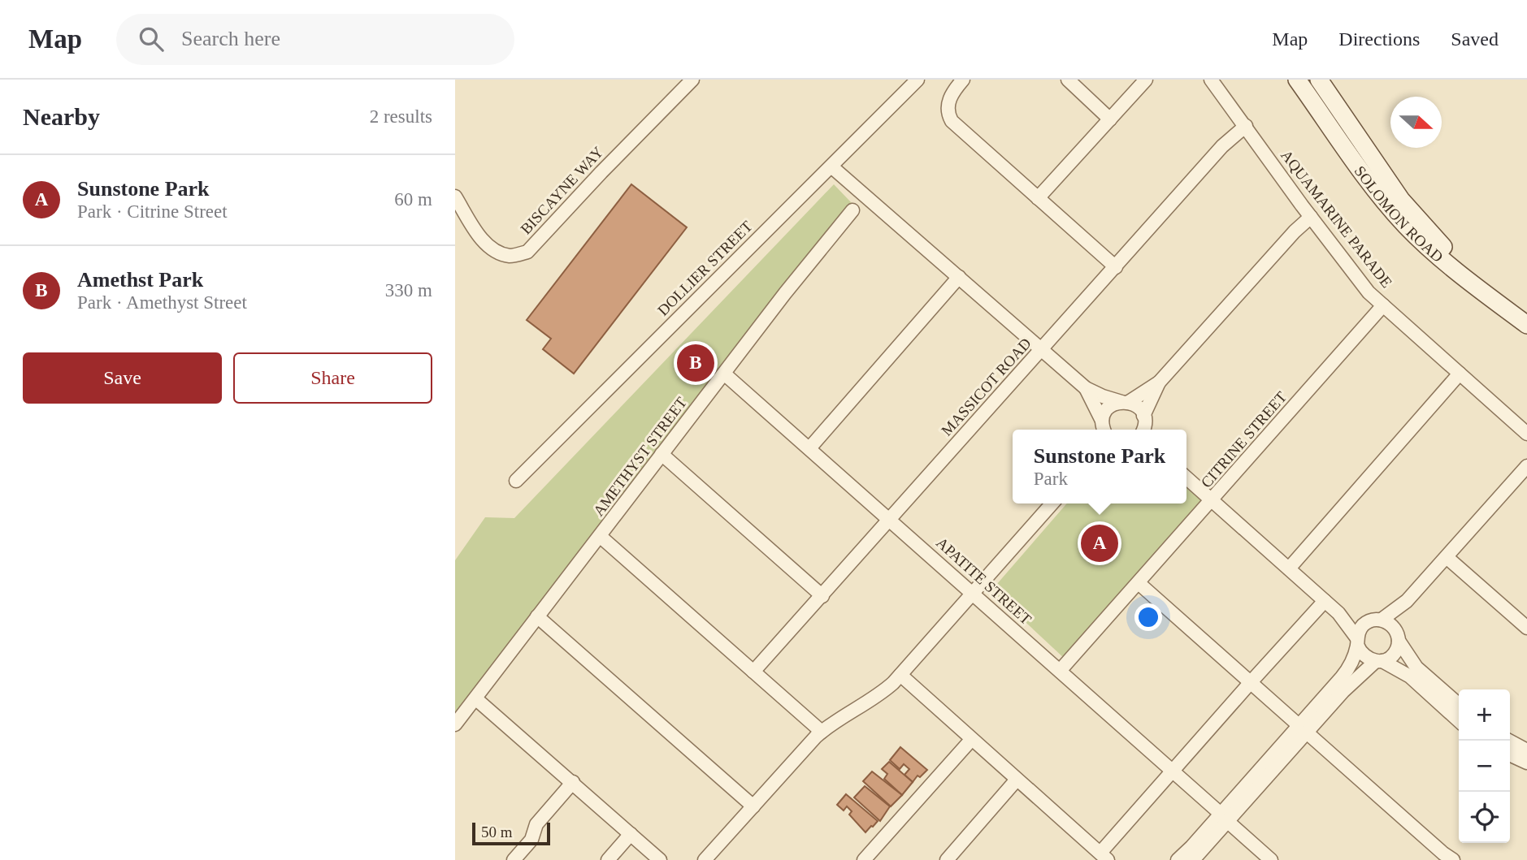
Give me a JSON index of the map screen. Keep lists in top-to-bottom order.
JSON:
{
  "streets": {
    "main road": ["SOLOMON ROAD"],
    "street": [
      "BISCAYNE WAY",
      "AQUAMARINE PARADE",
      "DOLLIER STREET",
      "MASSICOT ROAD",
      "CITRINE STREET",
      "AMETHYST STREET",
      "APATITE STREET"
    ]
  },
  "crossings": [
    ["AQUAMARINE PARADE", "MASSICOT ROAD"],
    ["AQUAMARINE PARADE", "CITRINE STREET"],
    ["MASSICOT ROAD", "APATITE STREET"],
    ["CITRINE STREET", "APATITE STREET"],
    ["AMETHYST STREET", "APATITE STREET"]
  ],
  "scale_bar": "50 m",
  "north": "right",
  "page": {
    "header": "Map",
    "search": "Search here",
    "nav": ["Map", "Directions", "Saved"],
    "heading": ["Nearby", "2 results"],
    "list": [
      {
        "mark": "A",
        "name": "Sunstone Park",
        "note": "Park · Citrine Street",
        "value": "60 m"
      },
      {
        "mark": "B",
        "name": "Amethst Park",
        "note": "Park · Amethyst Street",
        "value": "330 m"
      }
    ],
    "buttons": ["Save", "Share"],
    "pins": ["B", "A"],
    "popup": ["Sunstone Park", "Park"],
    "map_buttons": ["+", "−"],
    "scale": "50 m"
  }
}
